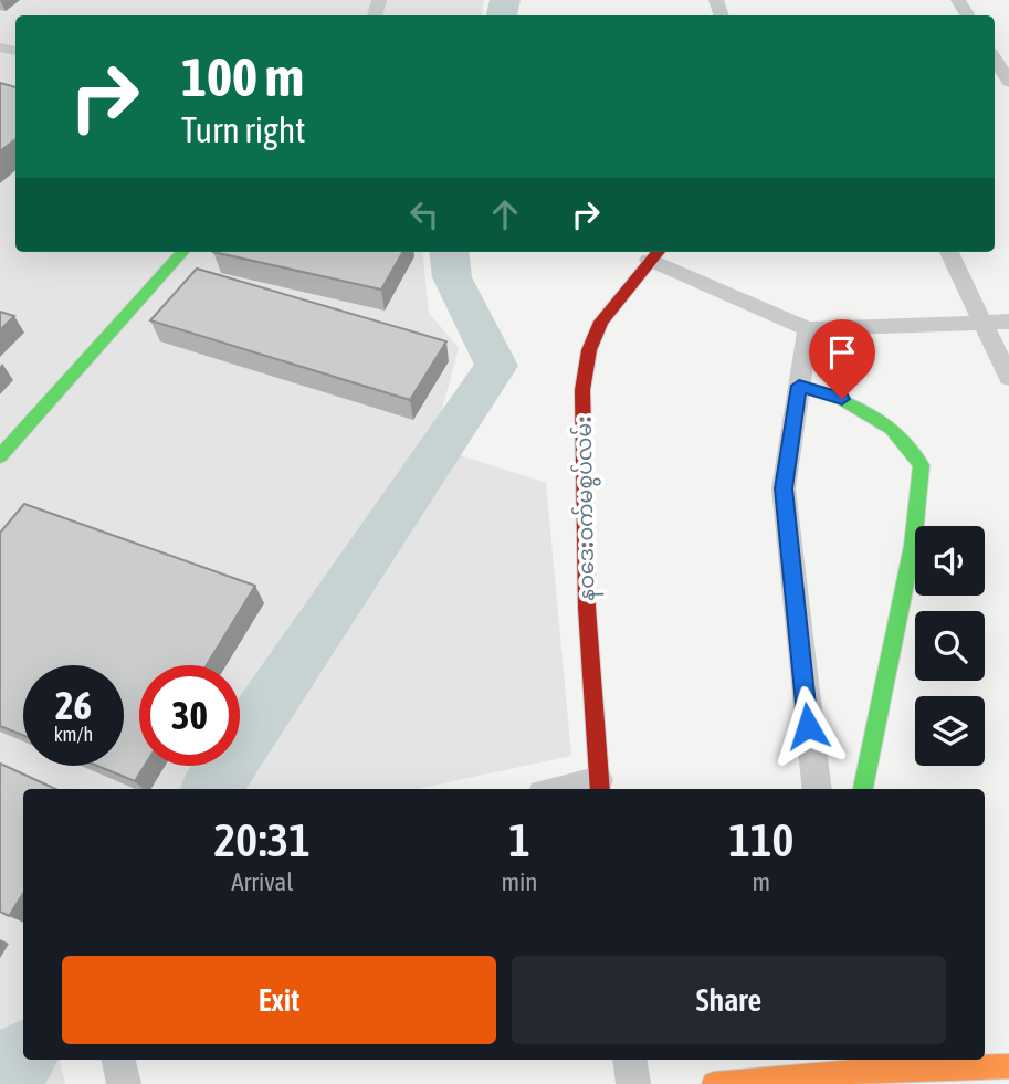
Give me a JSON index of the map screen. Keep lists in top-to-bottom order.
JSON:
{
  "streets": {
    "street": ["နဝဒေးဝက်မစွပ်လမ်း"]
  },
  "page": {
    "turn": ["100 m", "Turn right"],
    "speed": "26 km/h",
    "limit": "30",
    "eta": [
      "20:31",
      "Arrival",
      "1",
      "min",
      "110",
      "m"
    ],
    "buttons": ["Exit", "Share"]
  }
}
